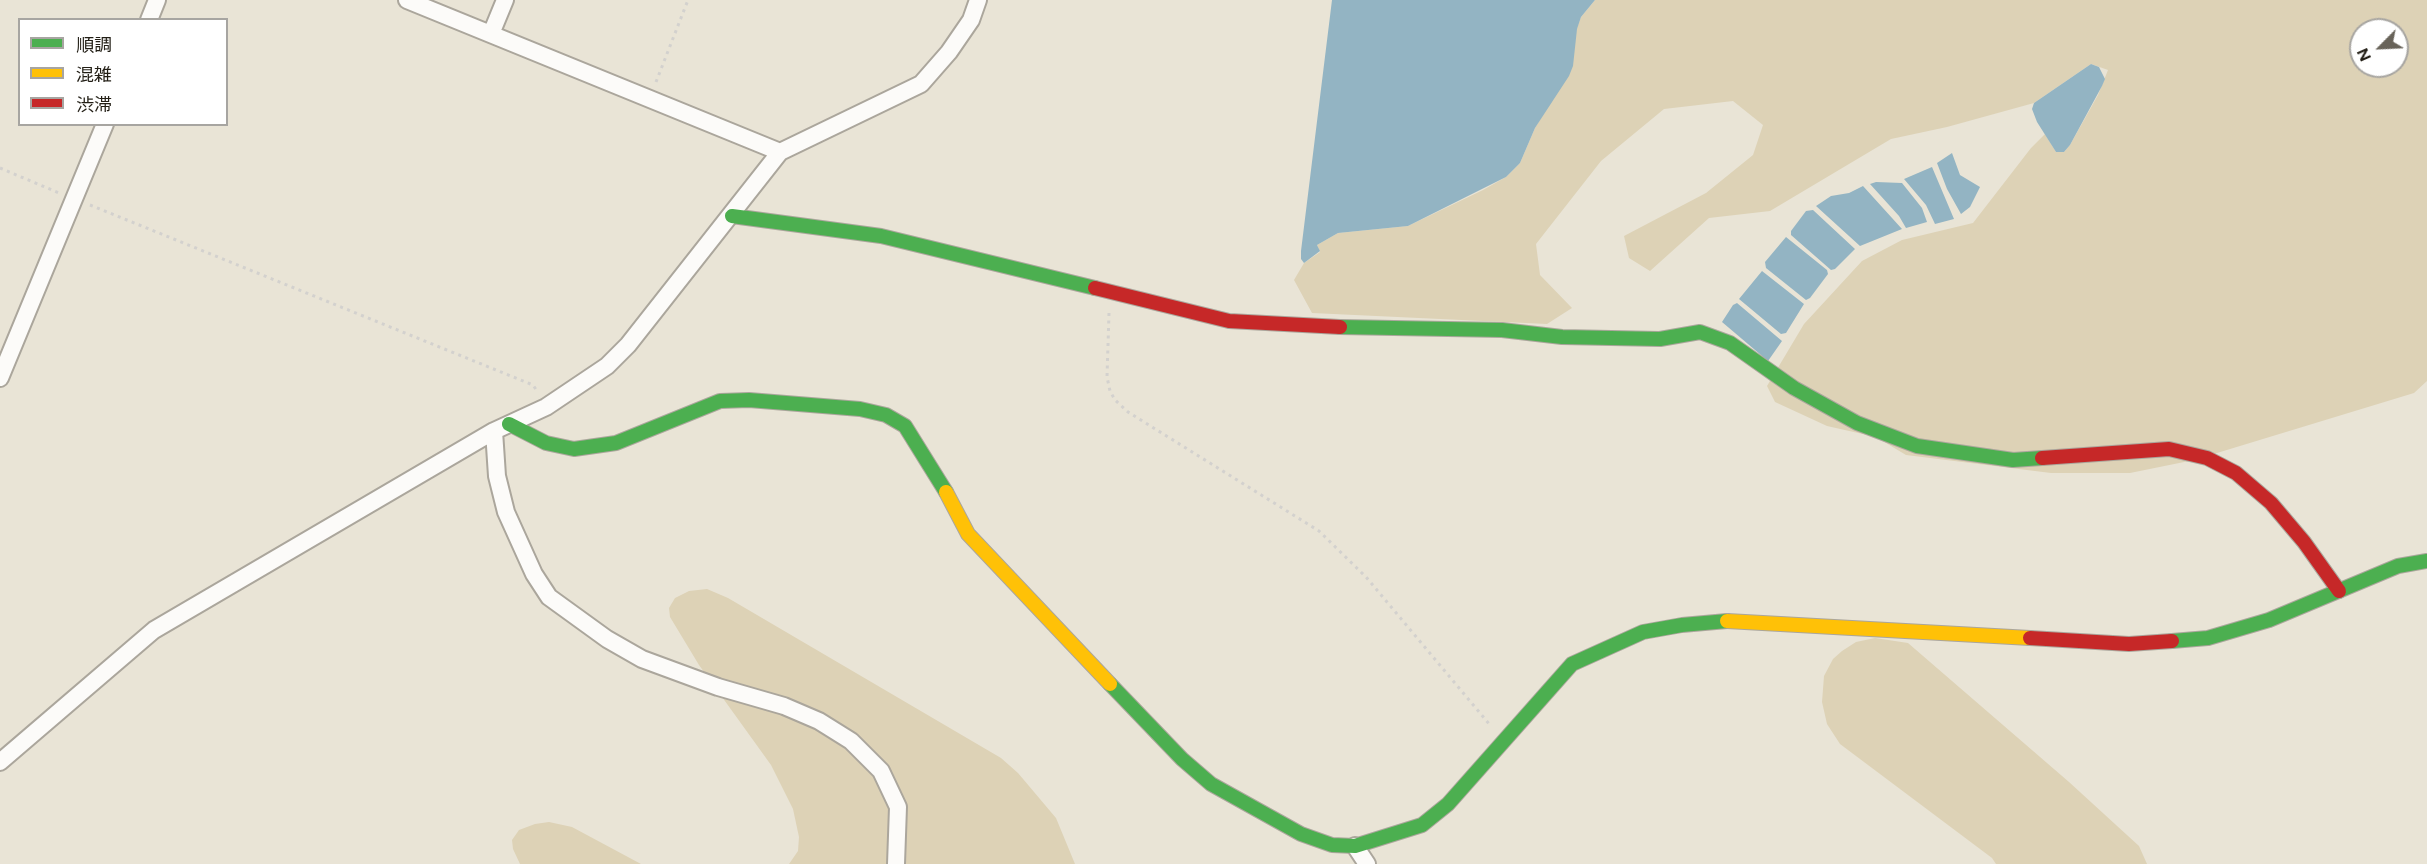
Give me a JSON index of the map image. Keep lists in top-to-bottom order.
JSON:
{
  "legend": ["順調", "混雑", "渋滞"],
  "north": "bottom left"
}
